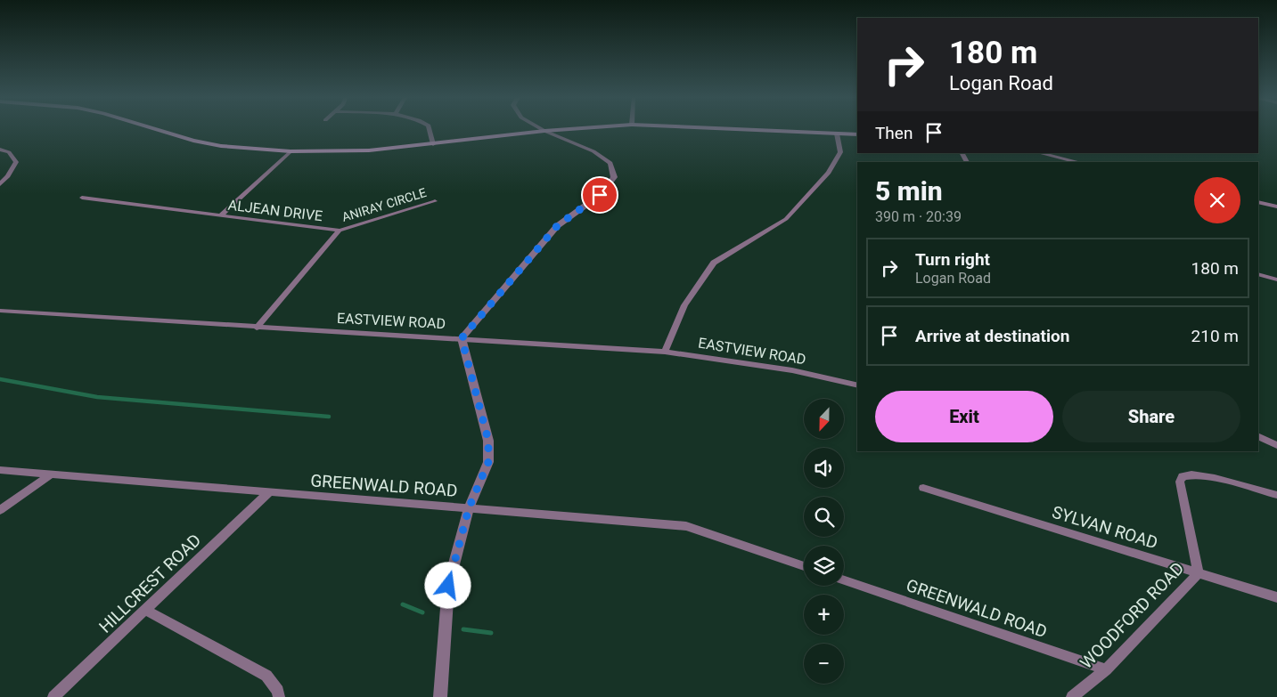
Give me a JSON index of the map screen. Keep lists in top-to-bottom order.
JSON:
{
  "streets": {
    "street": [
      "ANIRAY CIRCLE",
      "ALJEAN DRIVE",
      "EASTVIEW ROAD",
      "GREENWALD ROAD",
      "SYLVAN ROAD",
      "HILLCREST ROAD",
      "WOODFORD ROAD"
    ]
  },
  "crossings": [
    ["ANIRAY CIRCLE", "ALJEAN DRIVE"],
    ["ALJEAN DRIVE", "EASTVIEW ROAD"],
    ["GREENWALD ROAD", "HILLCREST ROAD"],
    ["GREENWALD ROAD", "WOODFORD ROAD"],
    ["SYLVAN ROAD", "WOODFORD ROAD"]
  ],
  "north": "bottom",
  "page": {
    "turn": ["180 m", "Logan Road"],
    "then": "Then",
    "heading": ["5 min", "390 m · 20:39"],
    "list": [
      {
        "name": "Turn right",
        "note": "Logan Road",
        "value": "180 m"
      },
      {
        "name": "Arrive at destination",
        "value": "210 m"
      }
    ],
    "buttons": ["Exit", "Share"],
    "map_buttons": ["+", "−"]
  }
}
